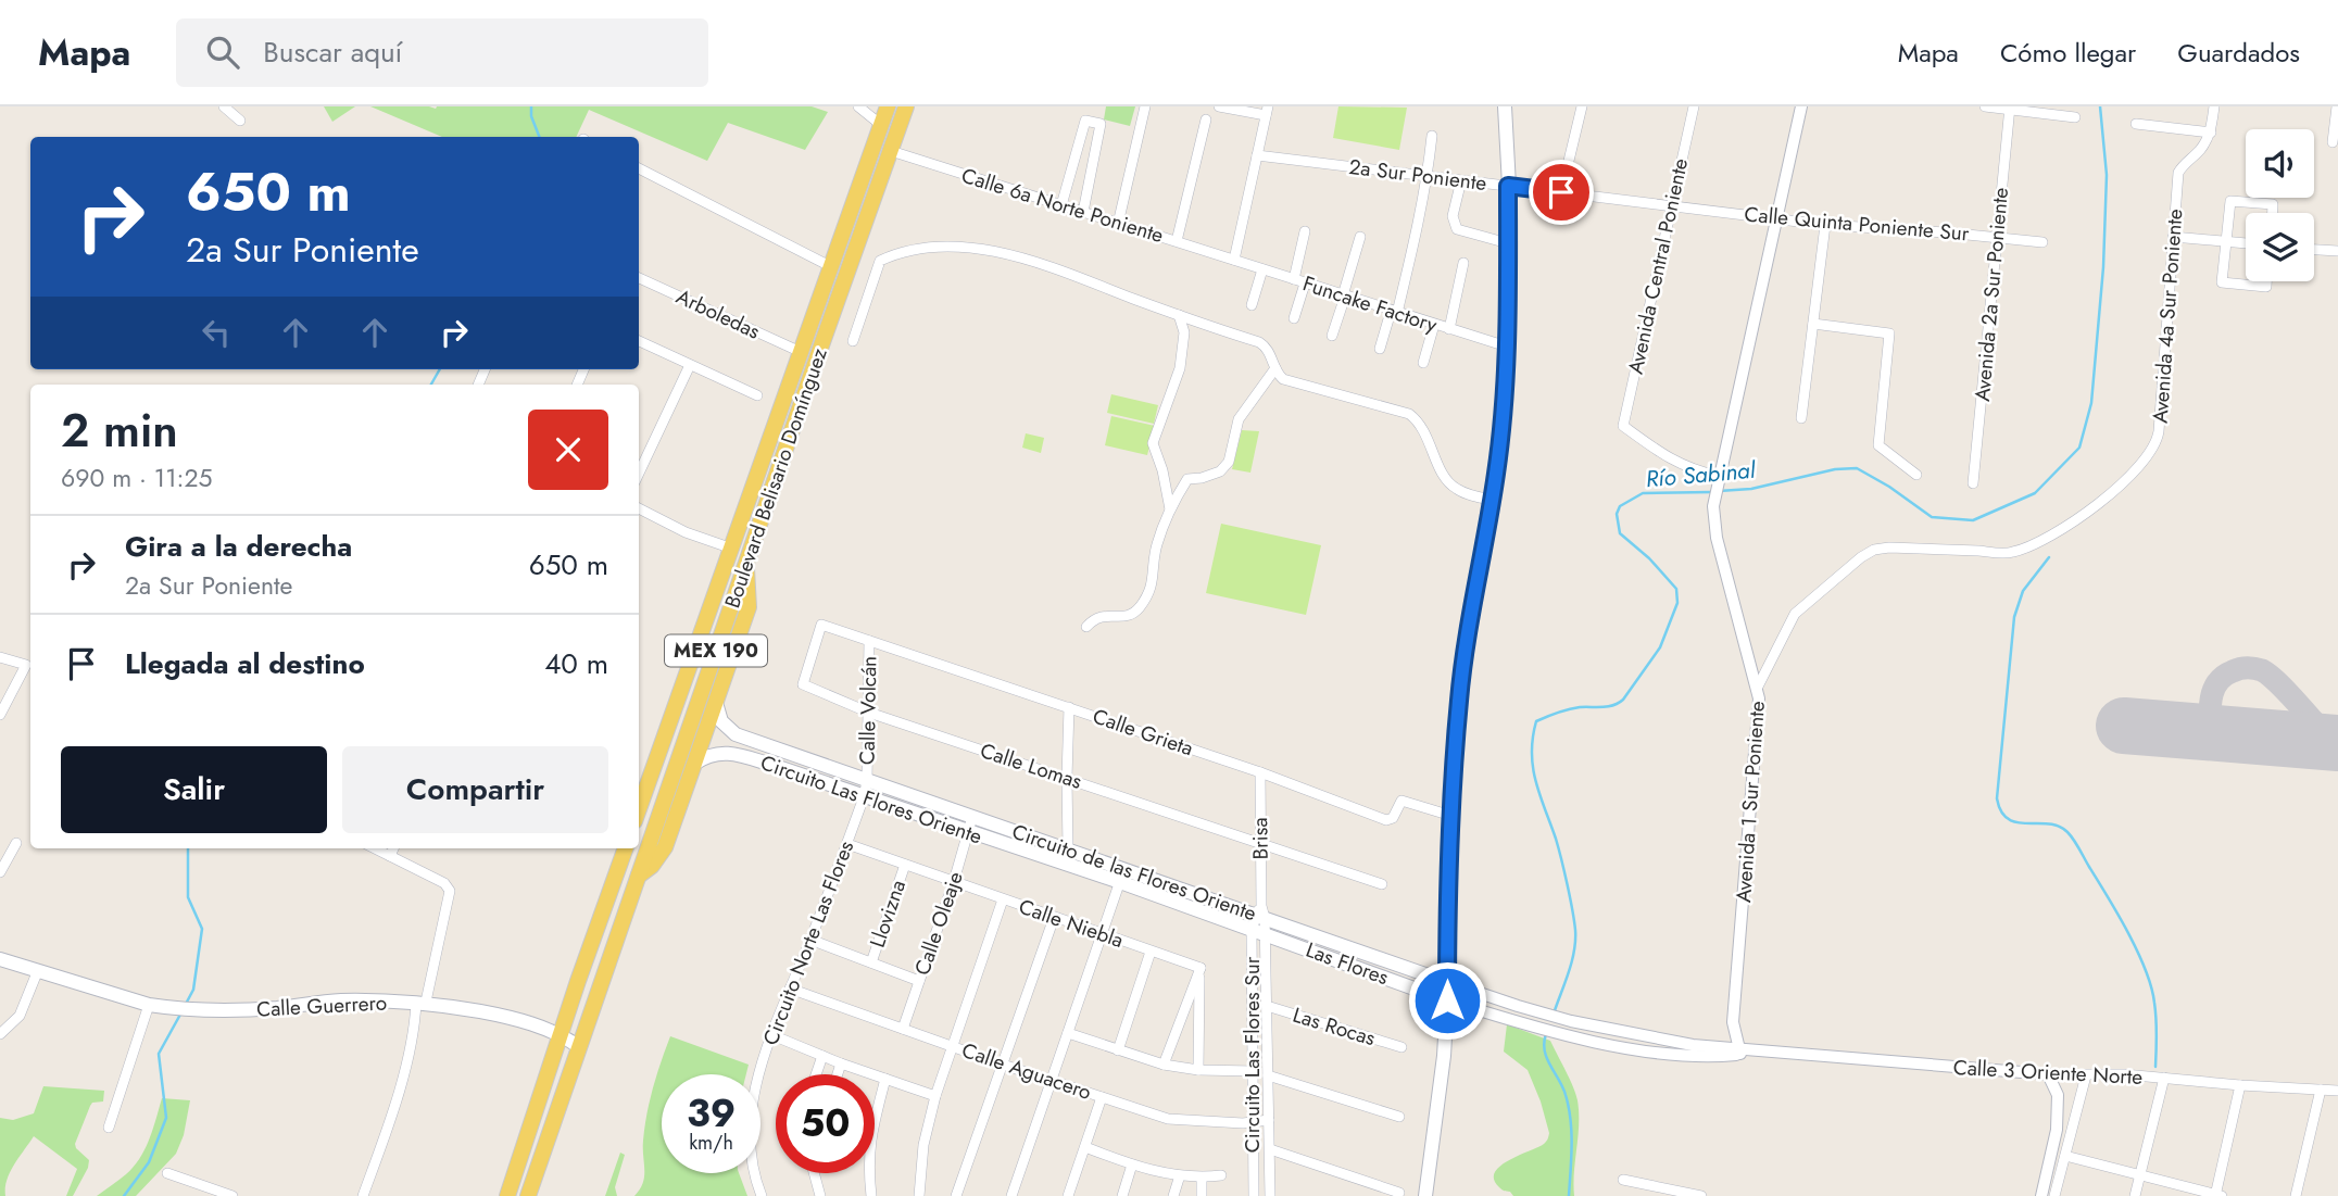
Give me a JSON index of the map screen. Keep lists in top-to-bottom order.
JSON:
{
  "streets": {
    "main road": [
      "Boulevard Belisario Domínguez",
      "MEX 190",
      "Circuito Las Flores Oriente",
      "Circuito de las Flores Oriente",
      "Las Flores",
      "Calle Guerrero"
    ],
    "street": [
      "2a Sur Poniente",
      "Calle 6a Norte Poniente",
      "Calle Quinta Poniente Sur",
      "Avenida Central Poniente",
      "Avenida 2a Sur Poniente",
      "Funcake Factory",
      "Arboledas",
      "Avenida 4a Sur Poniente",
      "Calle Volcán",
      "Calle Grieta",
      "Calle Lomas",
      "Avenida 1 Sur Poniente",
      "Brisa",
      "Llovizna",
      "Calle Oleaje",
      "Calle Niebla",
      "Circuito Norte Las Flores",
      "Las Rocas",
      "Circuito Las Flores Sur",
      "Calle Aguacero",
      "Calle 3 Oriente Norte"
    ]
  },
  "crossings": [
    ["2a Sur Poniente", "Calle Quinta Poniente Sur"],
    ["2a Sur Poniente", "Avenida Central Poniente"],
    ["Calle 6a Norte Poniente", "Funcake Factory"],
    ["Calle 6a Norte Poniente", "Boulevard Belisario Domínguez"],
    ["Calle Quinta Poniente Sur", "Avenida Central Poniente"],
    ["Calle Quinta Poniente Sur", "Avenida 2a Sur Poniente"],
    ["Calle Quinta Poniente Sur", "Avenida 1 Sur Poniente"],
    ["Avenida Central Poniente", "Avenida 1 Sur Poniente"],
    ["Arboledas", "Boulevard Belisario Domínguez"],
    ["Avenida 4a Sur Poniente", "Avenida 1 Sur Poniente"],
    ["Boulevard Belisario Domínguez", "Calle Guerrero"],
    ["Calle Volcán", "Calle Grieta"],
    ["Calle Volcán", "Calle Lomas"],
    ["Calle Volcán", "Circuito de las Flores Oriente"],
    ["Calle Volcán", "Circuito Norte Las Flores"],
    ["Calle Grieta", "Calle Lomas"],
    ["Calle Grieta", "Brisa"],
    ["Calle Lomas", "Brisa"],
    ["Circuito Las Flores Oriente", "Circuito de las Flores Oriente"],
    ["Circuito Las Flores Oriente", "Calle Oleaje"],
    ["Circuito Las Flores Oriente", "Circuito Norte Las Flores"],
    ["Circuito Las Flores Oriente", "Las Flores"],
    ["Circuito Las Flores Oriente", "Circuito Las Flores Sur"],
    ["Avenida 1 Sur Poniente", "Calle 3 Oriente Norte"],
    ["Brisa", "Circuito de las Flores Oriente"],
    ["Brisa", "Circuito Las Flores Sur"],
    ["Circuito de las Flores Oriente", "Calle Oleaje"],
    ["Circuito de las Flores Oriente", "Circuito Norte Las Flores"],
    ["Circuito de las Flores Oriente", "Circuito Las Flores Sur"],
    ["Circuito de las Flores Oriente", "Calle 3 Oriente Norte"],
    ["Llovizna", "Calle Niebla"],
    ["Calle Oleaje", "Calle Niebla"],
    ["Calle Oleaje", "Calle Aguacero"],
    ["Calle Niebla", "Circuito Norte Las Flores"],
    ["Circuito Norte Las Flores", "Calle Aguacero"],
    ["Las Flores", "Circuito Las Flores Sur"],
    ["Las Flores", "Calle 3 Oriente Norte"],
    ["Circuito Las Flores Sur", "Calle Aguacero"]
  ],
  "water": ["Río Sabinal"],
  "page": {
    "header": "Mapa",
    "search": "Buscar aquí",
    "nav": ["Mapa", "Cómo llegar", "Guardados"],
    "turn": ["650 m", "2a Sur Poniente"],
    "heading": ["2 min", "690 m · 11:25"],
    "list": [
      {
        "name": "Gira a la derecha",
        "note": "2a Sur Poniente",
        "value": "650 m"
      },
      {
        "name": "Llegada al destino",
        "value": "40 m"
      }
    ],
    "buttons": ["Salir", "Compartir"],
    "speed": "39 km/h",
    "limit": "50"
  }
}
